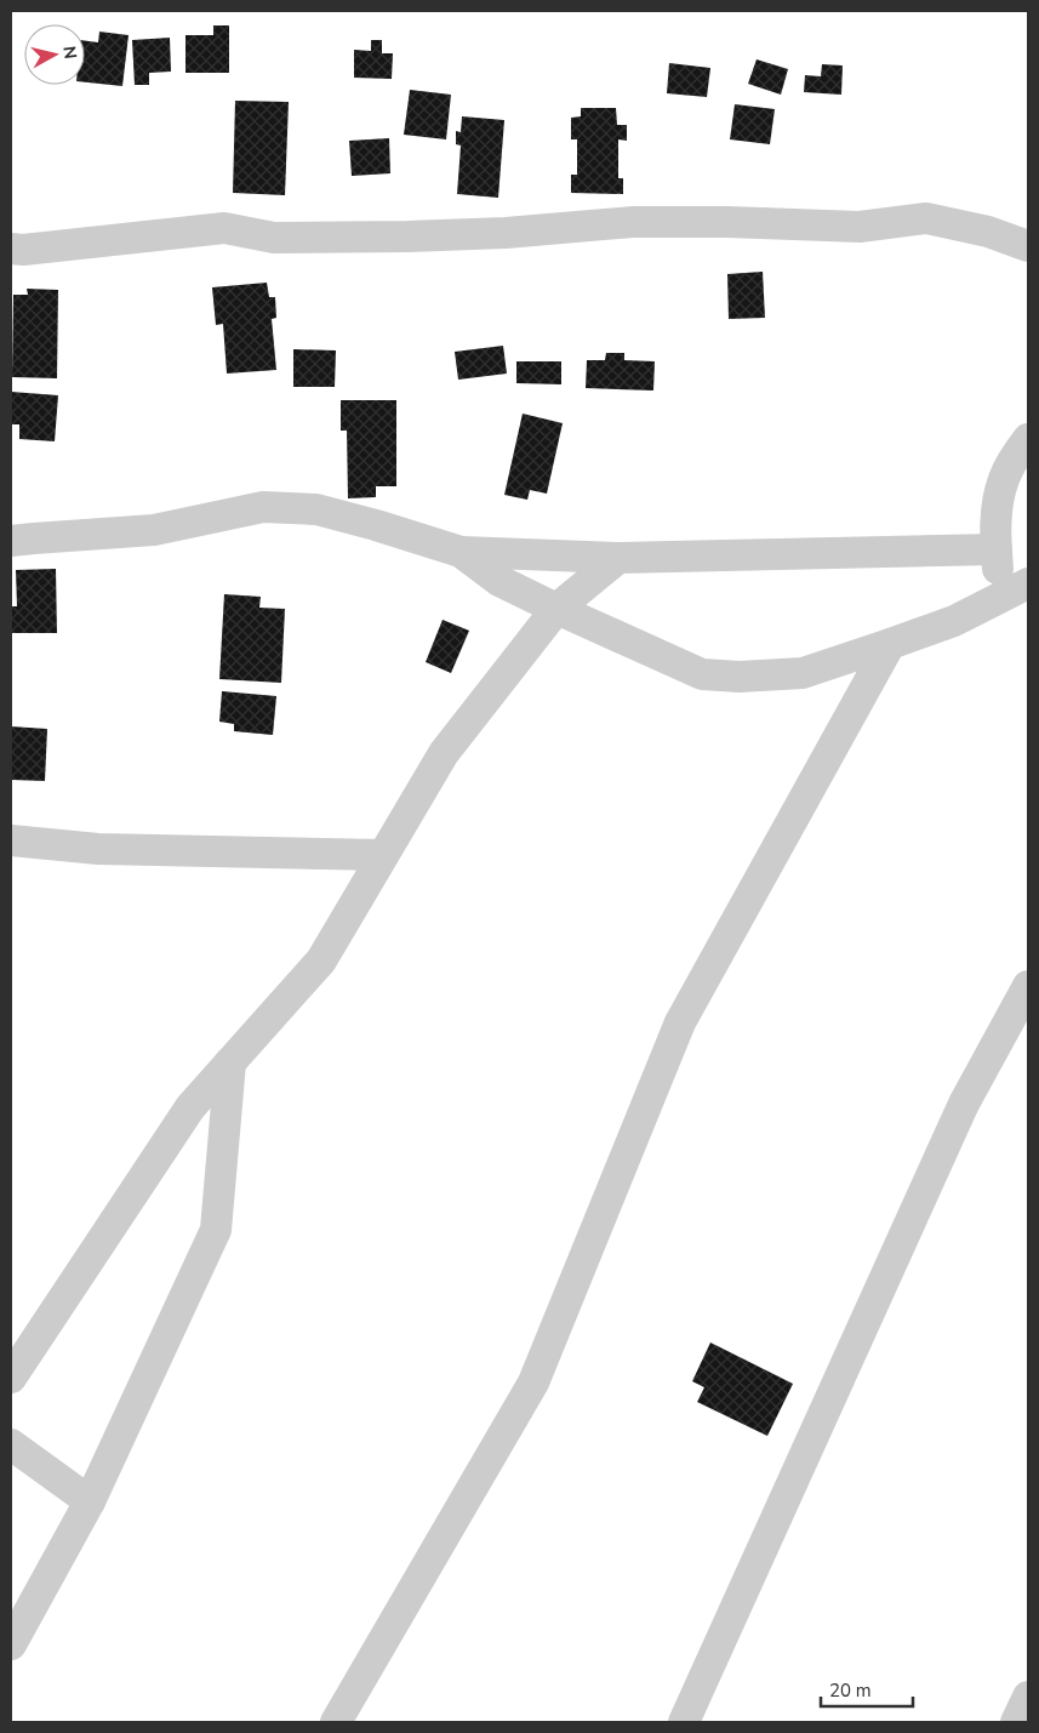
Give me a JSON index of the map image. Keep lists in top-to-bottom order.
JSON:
{
  "scale_bar": "20 m",
  "north": "right"
}
